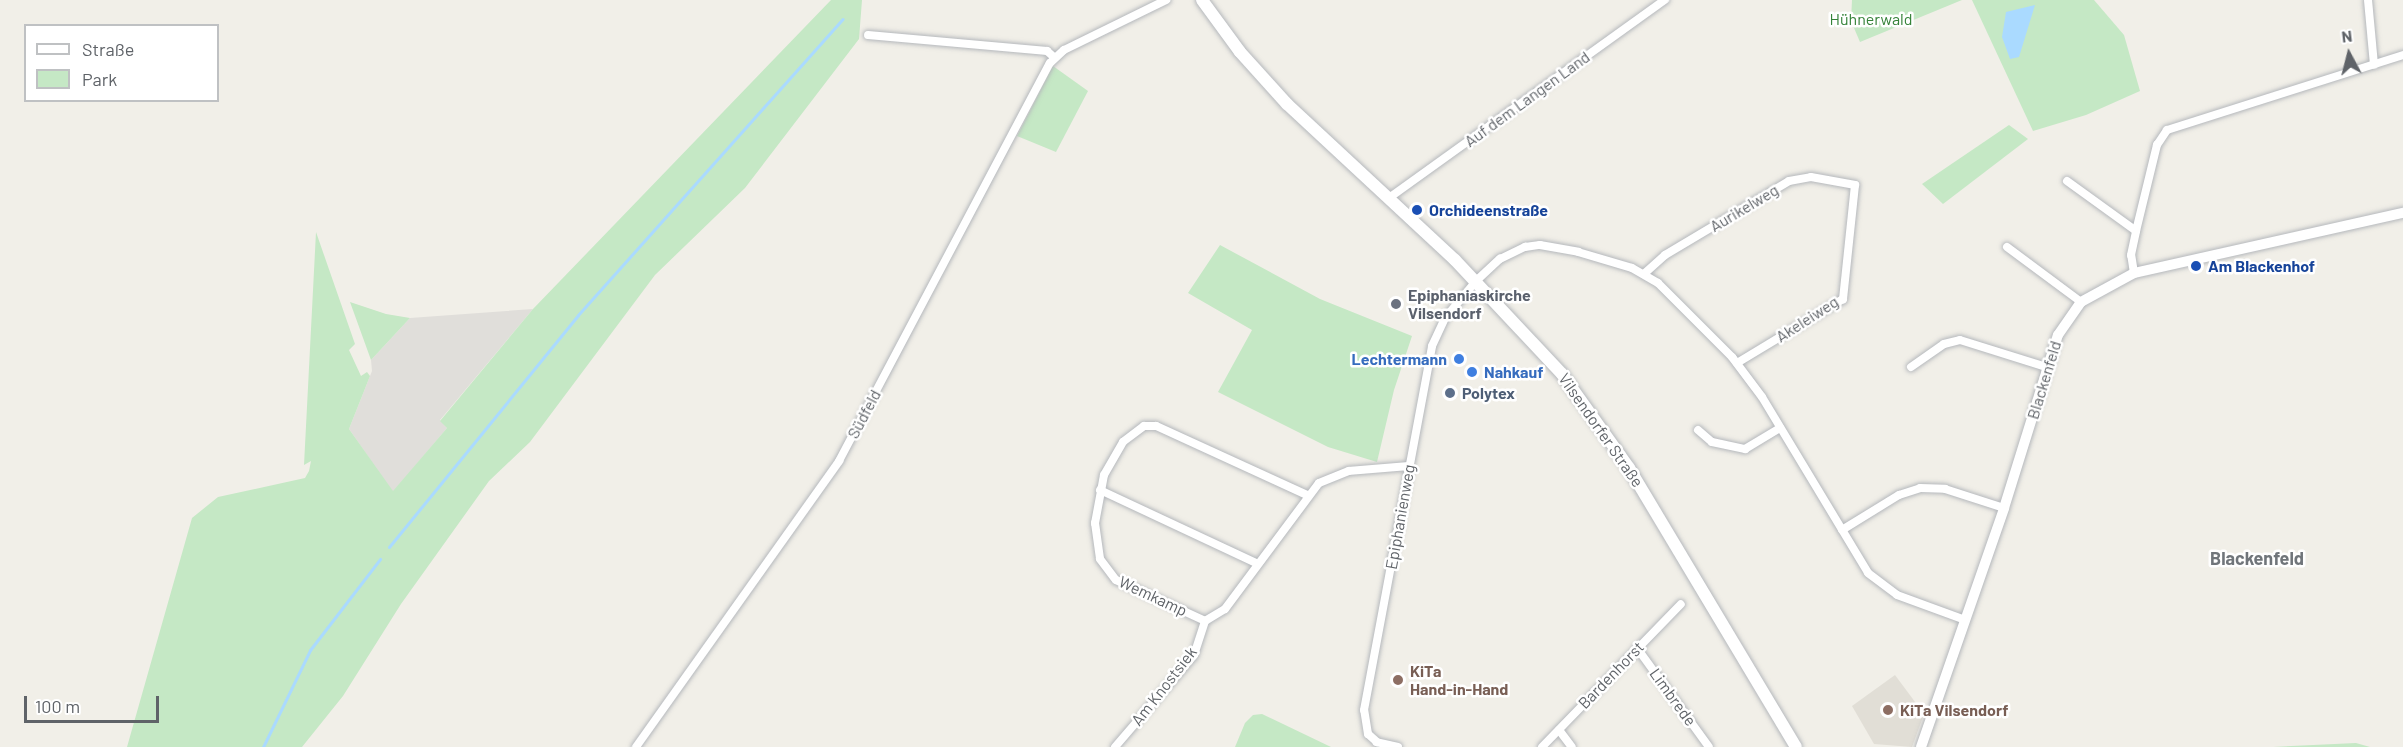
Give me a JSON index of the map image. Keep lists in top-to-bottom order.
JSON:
{
  "streets": {
    "main road": ["Vilsendorfer Straße"],
    "street": [
      "Auf dem Langen Land",
      "Aurikelweg",
      "Akeleiweg",
      "Blackenfeld",
      "Südfeld",
      "Epiphanienweg",
      "Wemkamp",
      "Bardenhorst",
      "Am Knostsiek",
      "Limbrede"
    ]
  },
  "crossings": [
    ["Auf dem Langen Land", "Vilsendorfer Straße"],
    ["Aurikelweg", "Akeleiweg"],
    ["Vilsendorfer Straße", "Epiphanienweg"],
    ["Epiphanienweg", "Wemkamp"],
    ["Wemkamp", "Am Knostsiek"],
    ["Bardenhorst", "Limbrede"]
  ],
  "districts": ["Blackenfeld"],
  "parks": ["Hühnerwald"],
  "places": [
    "Orchideenstraße",
    "Am Blackenhof",
    "Epiphaniaskirche Vilsendorf",
    "Lechtermann",
    "Nahkauf",
    "Polytex",
    "KiTa Hand-in-Hand",
    "KiTa Vilsendorf"
  ],
  "legend": ["Straße", "Park"],
  "scale_bar": "100 m",
  "north": "top"
}
